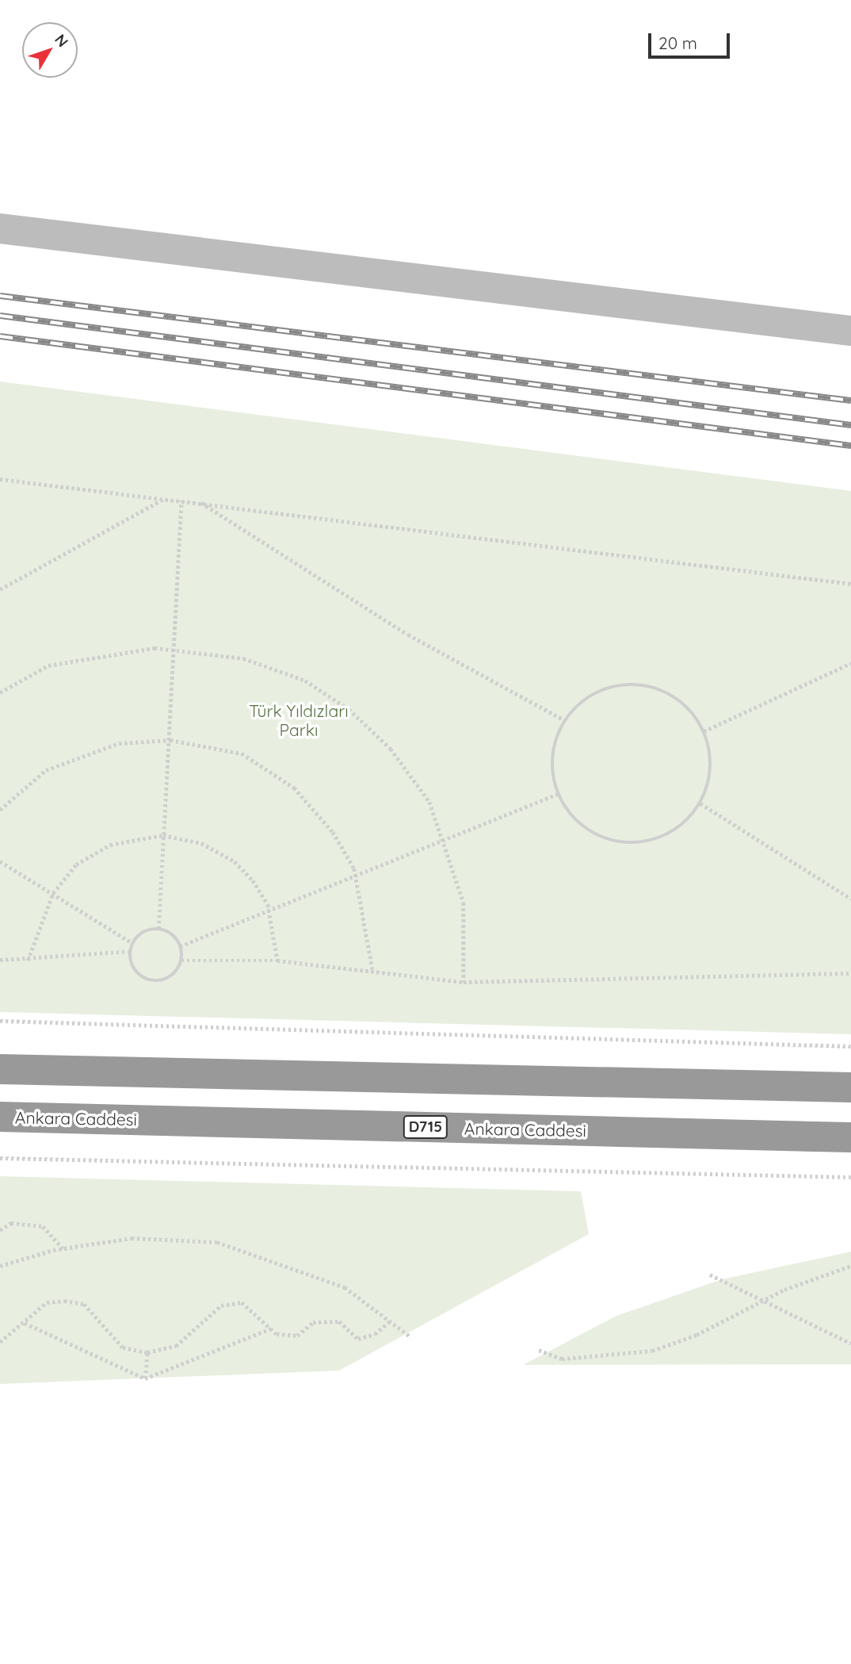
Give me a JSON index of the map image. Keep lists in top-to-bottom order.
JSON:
{
  "streets": {
    "highway": ["Ankara Caddesi", "D715"]
  },
  "parks": ["Türk Yıldızları Parkı"],
  "scale_bar": "20 m",
  "north": "top right"
}
